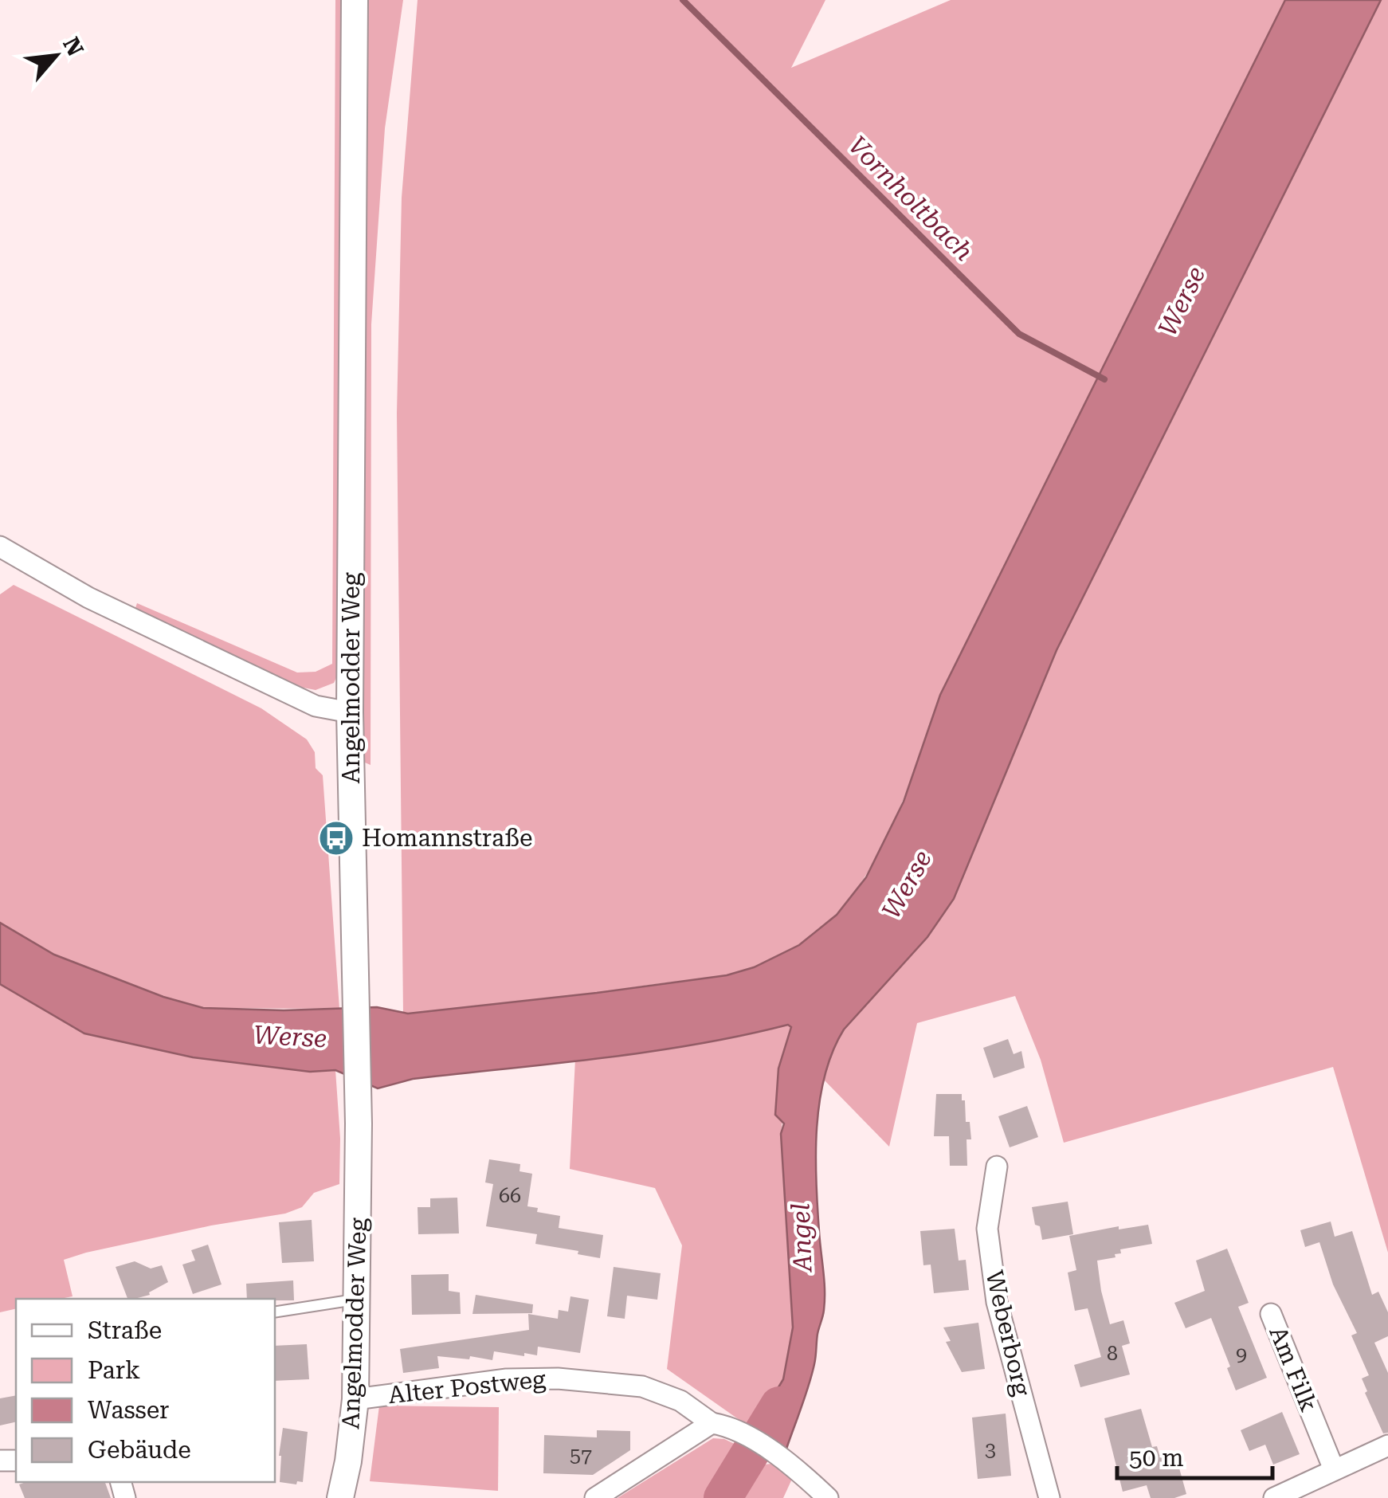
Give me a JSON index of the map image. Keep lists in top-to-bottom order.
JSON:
{
  "streets": {
    "street": [
      "Angelmodder Weg",
      "Weberborg",
      "Am Filk",
      "Alter Postweg"
    ]
  },
  "crossings": [
    ["Angelmodder Weg", "Alter Postweg"]
  ],
  "water": ["Vornholtbach", "Werse", "Angel"],
  "places": {
    "bus stop": ["Homannstraße"]
  },
  "house_numbers": [
    "66",
    "8",
    "9",
    "3",
    "57"
  ],
  "legend": [
    "Straße",
    "Park",
    "Wasser",
    "Gebäude"
  ],
  "scale_bar": "50 m",
  "north": "top right"
}
